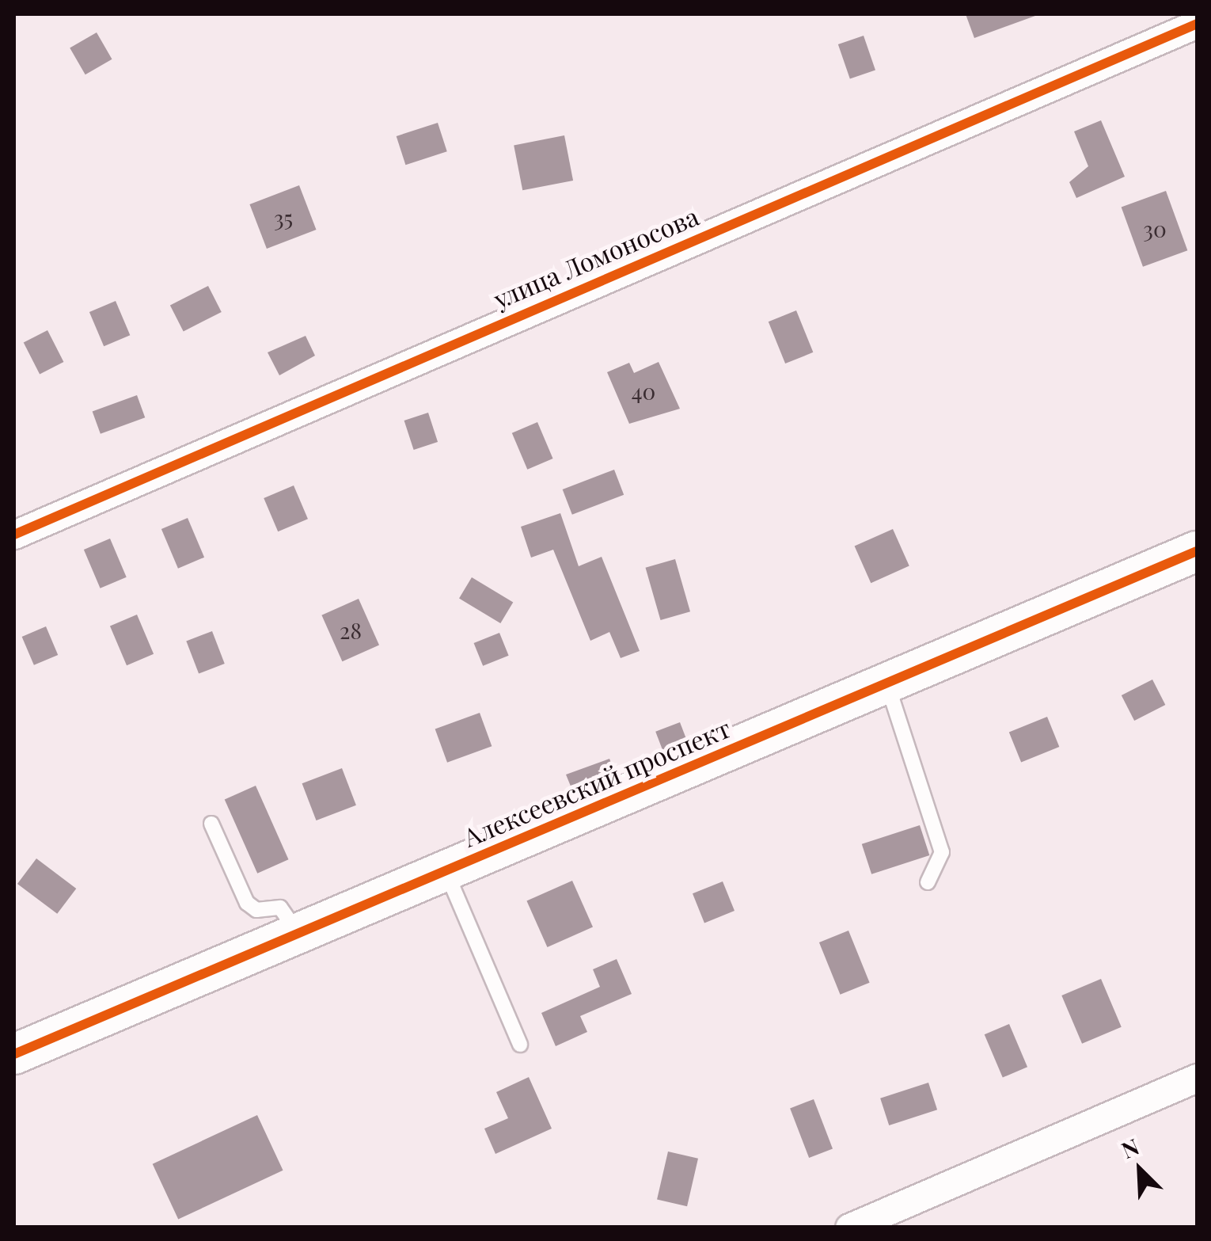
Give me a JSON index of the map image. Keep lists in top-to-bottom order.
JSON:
{
  "streets": {
    "street": ["улица Ломоносова", "Алексеевский проспект"]
  },
  "house_numbers": [
    "35",
    "30",
    "40",
    "28"
  ],
  "north": "top left"
}
